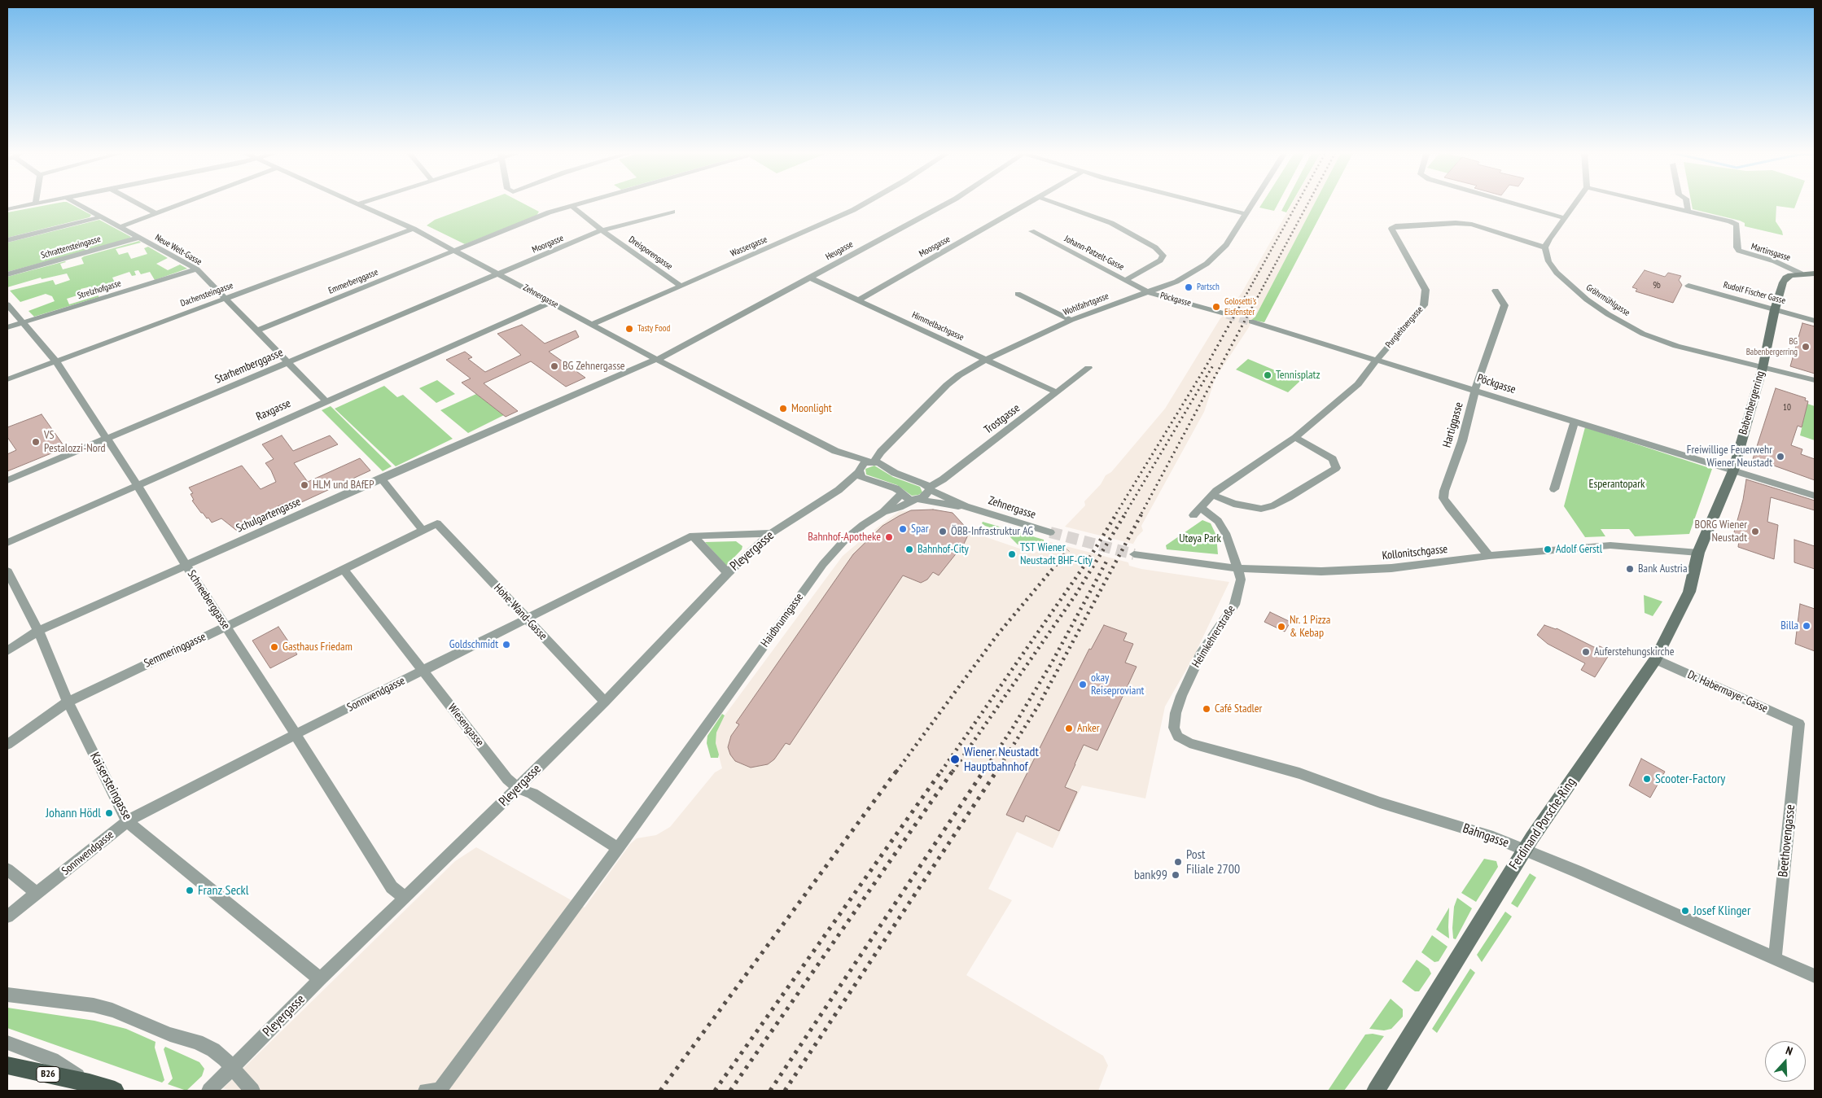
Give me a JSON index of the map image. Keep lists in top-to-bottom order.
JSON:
{
  "streets": {
    "main road": ["B26"],
    "street": [
      "Moorgasse",
      "Wassergasse",
      "Moosgasse",
      "Schrattensteingasse",
      "Neue Welt-Gasse",
      "Heugasse",
      "Martinsgasse",
      "Dreisporengasse",
      "Johann-Patzelt-Gasse",
      "Emmerberggasse",
      "Strelzhofgasse",
      "Rudolf Fischer Gasse",
      "Dachensteingasse",
      "Zehnergasse",
      "Pöckgasse",
      "Gröhrmühlgasse",
      "Wohlfahrtgasse",
      "Himmelbachgasse",
      "Purgleitnergasse",
      "Starhemberggasse",
      "Babenbergerring",
      "Raxgasse",
      "Trostgasse",
      "Hartiggasse",
      "Schulgartengasse",
      "Pleyergasse",
      "Kollonitschgasse",
      "Schneeberggasse",
      "Hohe-Wand-Gasse",
      "Haidbrunngasse",
      "Heimkehrerstraße",
      "Semmeringgasse",
      "Dr. Habermayer-Gasse",
      "Sonnwendgasse",
      "Wiesengasse",
      "Kaisersteingasse",
      "Ferdinand Porsche-Ring",
      "Bahngasse",
      "Beethovengasse"
    ]
  },
  "crossings": [
    ["Moorgasse", "Dreisporengasse"],
    ["Moorgasse", "Zehnergasse"],
    ["Moorgasse", "Starhemberggasse"],
    ["Wassergasse", "Dreisporengasse"],
    ["Wassergasse", "Zehnergasse"],
    ["Moosgasse", "Himmelbachgasse"],
    ["Schrattensteingasse", "Neue Welt-Gasse"],
    ["Neue Welt-Gasse", "Emmerberggasse"],
    ["Neue Welt-Gasse", "Strelzhofgasse"],
    ["Neue Welt-Gasse", "Dachensteingasse"],
    ["Neue Welt-Gasse", "Starhemberggasse"],
    ["Neue Welt-Gasse", "Raxgasse"],
    ["Heugasse", "Zehnergasse"],
    ["Heugasse", "Himmelbachgasse"],
    ["Heugasse", "Schulgartengasse"],
    ["Martinsgasse", "Babenbergerring"],
    ["Dreisporengasse", "Emmerberggasse"],
    ["Johann-Patzelt-Gasse", "Pöckgasse"],
    ["Johann-Patzelt-Gasse", "Wohlfahrtgasse"],
    ["Emmerberggasse", "Zehnergasse"],
    ["Strelzhofgasse", "Schneeberggasse"],
    ["Rudolf Fischer Gasse", "Babenbergerring"],
    ["Dachensteingasse", "Zehnergasse"],
    ["Dachensteingasse", "Schneeberggasse"],
    ["Zehnergasse", "Wohlfahrtgasse"],
    ["Zehnergasse", "Starhemberggasse"],
    ["Zehnergasse", "Raxgasse"],
    ["Zehnergasse", "Trostgasse"],
    ["Zehnergasse", "Schulgartengasse"],
    ["Zehnergasse", "Pleyergasse"],
    ["Zehnergasse", "Haidbrunngasse"],
    ["Pöckgasse", "Wohlfahrtgasse"],
    ["Pöckgasse", "Purgleitnergasse"],
    ["Pöckgasse", "Babenbergerring"],
    ["Pöckgasse", "Hartiggasse"],
    ["Gröhrmühlgasse", "Purgleitnergasse"],
    ["Gröhrmühlgasse", "Babenbergerring"],
    ["Wohlfahrtgasse", "Himmelbachgasse"],
    ["Wohlfahrtgasse", "Pleyergasse"],
    ["Himmelbachgasse", "Trostgasse"],
    ["Starhemberggasse", "Schneeberggasse"],
    ["Babenbergerring", "Kollonitschgasse"],
    ["Babenbergerring", "Ferdinand Porsche-Ring"],
    ["Raxgasse", "Schneeberggasse"],
    ["Trostgasse", "Haidbrunngasse"],
    ["Hartiggasse", "Kollonitschgasse"],
    ["Schulgartengasse", "Schneeberggasse"],
    ["Schulgartengasse", "Kaisersteingasse"],
    ["Pleyergasse", "Schneeberggasse"],
    ["Pleyergasse", "Hohe-Wand-Gasse"],
    ["Pleyergasse", "Sonnwendgasse"],
    ["Pleyergasse", "Wiesengasse"],
    ["Pleyergasse", "Kaisersteingasse"],
    ["Kollonitschgasse", "Heimkehrerstraße"],
    ["Kollonitschgasse", "Ferdinand Porsche-Ring"],
    ["Schneeberggasse", "Semmeringgasse"],
    ["Schneeberggasse", "Sonnwendgasse"],
    ["Hohe-Wand-Gasse", "Semmeringgasse"],
    ["Hohe-Wand-Gasse", "Sonnwendgasse"],
    ["Haidbrunngasse", "Wiesengasse"],
    ["Heimkehrerstraße", "Bahngasse"],
    ["Semmeringgasse", "Wiesengasse"],
    ["Semmeringgasse", "Kaisersteingasse"],
    ["Dr. Habermayer-Gasse", "Ferdinand Porsche-Ring"],
    ["Dr. Habermayer-Gasse", "Beethovengasse"],
    ["Sonnwendgasse", "Wiesengasse"],
    ["Sonnwendgasse", "Kaisersteingasse"],
    ["Ferdinand Porsche-Ring", "Bahngasse"],
    ["Bahngasse", "Beethovengasse"]
  ],
  "parks": ["Esperantopark", "Utøya Park"],
  "places": [
    "Partsch",
    "Golosetti's Eisfenster",
    "Tasty Food",
    "BG Babenbergerring",
    "BG Zehnergasse",
    "Tennisplatz",
    "Moonlight",
    "VS Pestalozzi-Nord",
    "Freiwillige Feuerwehr Wiener Neustadt",
    "HLM und BAfEP",
    "Spar",
    "ÖBB-Infrastruktur AG",
    "BORG Wiener Neustadt",
    "Bahnhof-Apotheke",
    "Bahnhof-City",
    "Adolf Gerstl",
    "TST Wiener Neustadt BHF-City",
    "Bank Austria",
    "Billa",
    "Nr. 1 Pizza & Kebap",
    "Goldschmidt",
    "Gasthaus Friedam",
    "Auferstehungskirche",
    "okay Reiseproviant",
    "Café Stadler",
    "Anker",
    "Wiener Neustadt Hauptbahnhof",
    "Scooter-Factory",
    "Johann Hödl",
    "Post Filiale 2700",
    "bank99",
    "Franz Seckl",
    "Josef Klinger"
  ],
  "house_numbers": ["9b", "10"],
  "north": "top"
}
